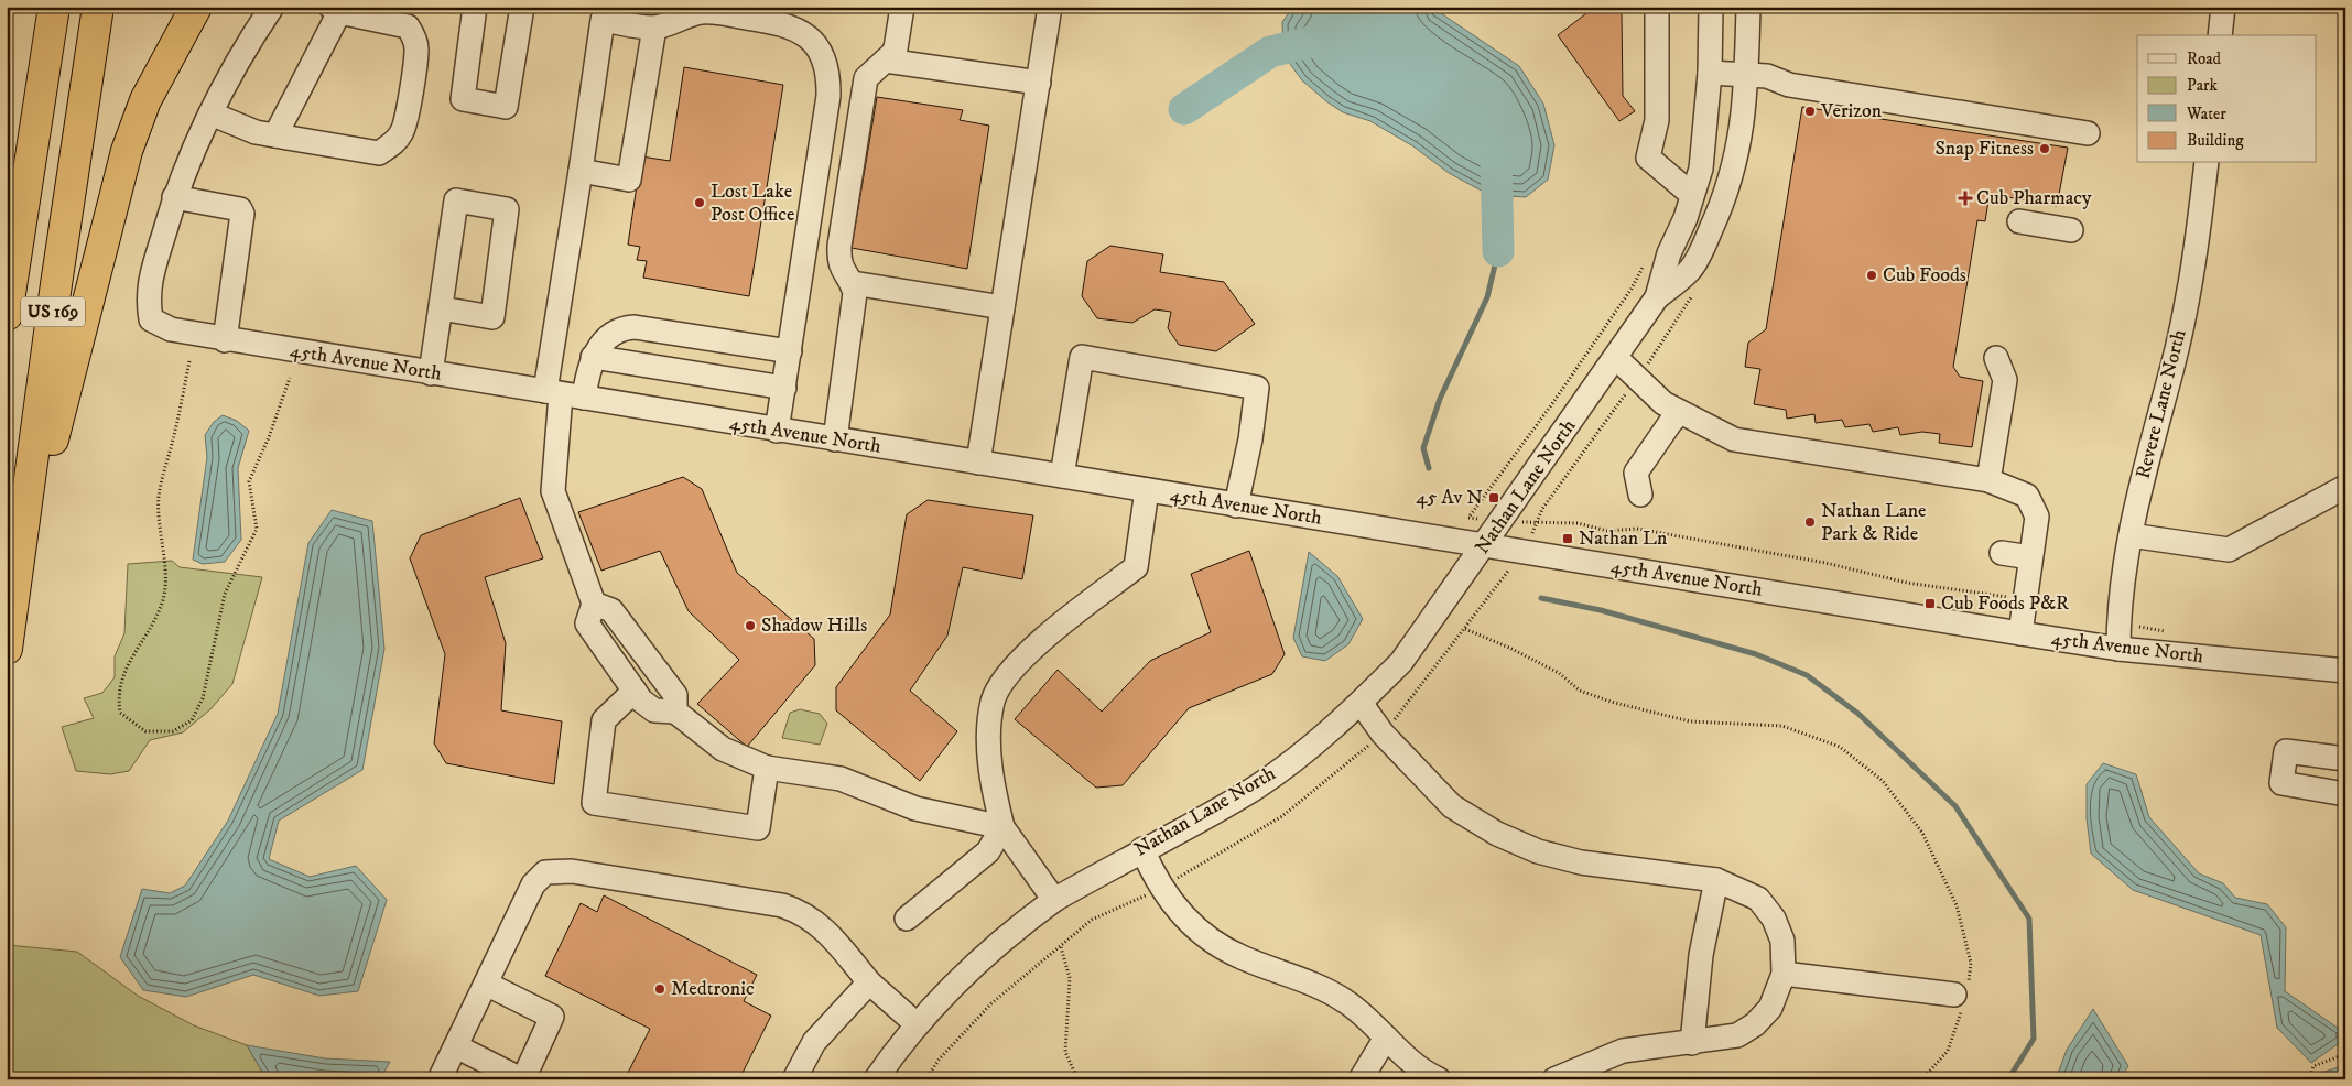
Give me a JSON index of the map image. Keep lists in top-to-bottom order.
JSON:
{
  "streets": {
    "highway": ["US 169"],
    "street": ["45th Avenue North", "Revere Lane North", "Nathan Lane North"]
  },
  "crossings": [
    ["45th Avenue North", "Revere Lane North"],
    ["45th Avenue North", "Nathan Lane North"]
  ],
  "places": {
    "other": [
      "Verizon",
      "Snap Fitness",
      "Lost Lake Post Office",
      "Cub Foods",
      "Nathan Lane Park & Ride",
      "Shadow Hills",
      "Medtronic"
    ],
    "health": ["Cub Pharmacy"],
    "transit": ["45 Av N", "Nathan Ln", "Cub Foods P&R"]
  },
  "legend": [
    "Road",
    "Park",
    "Water",
    "Building"
  ]
}
